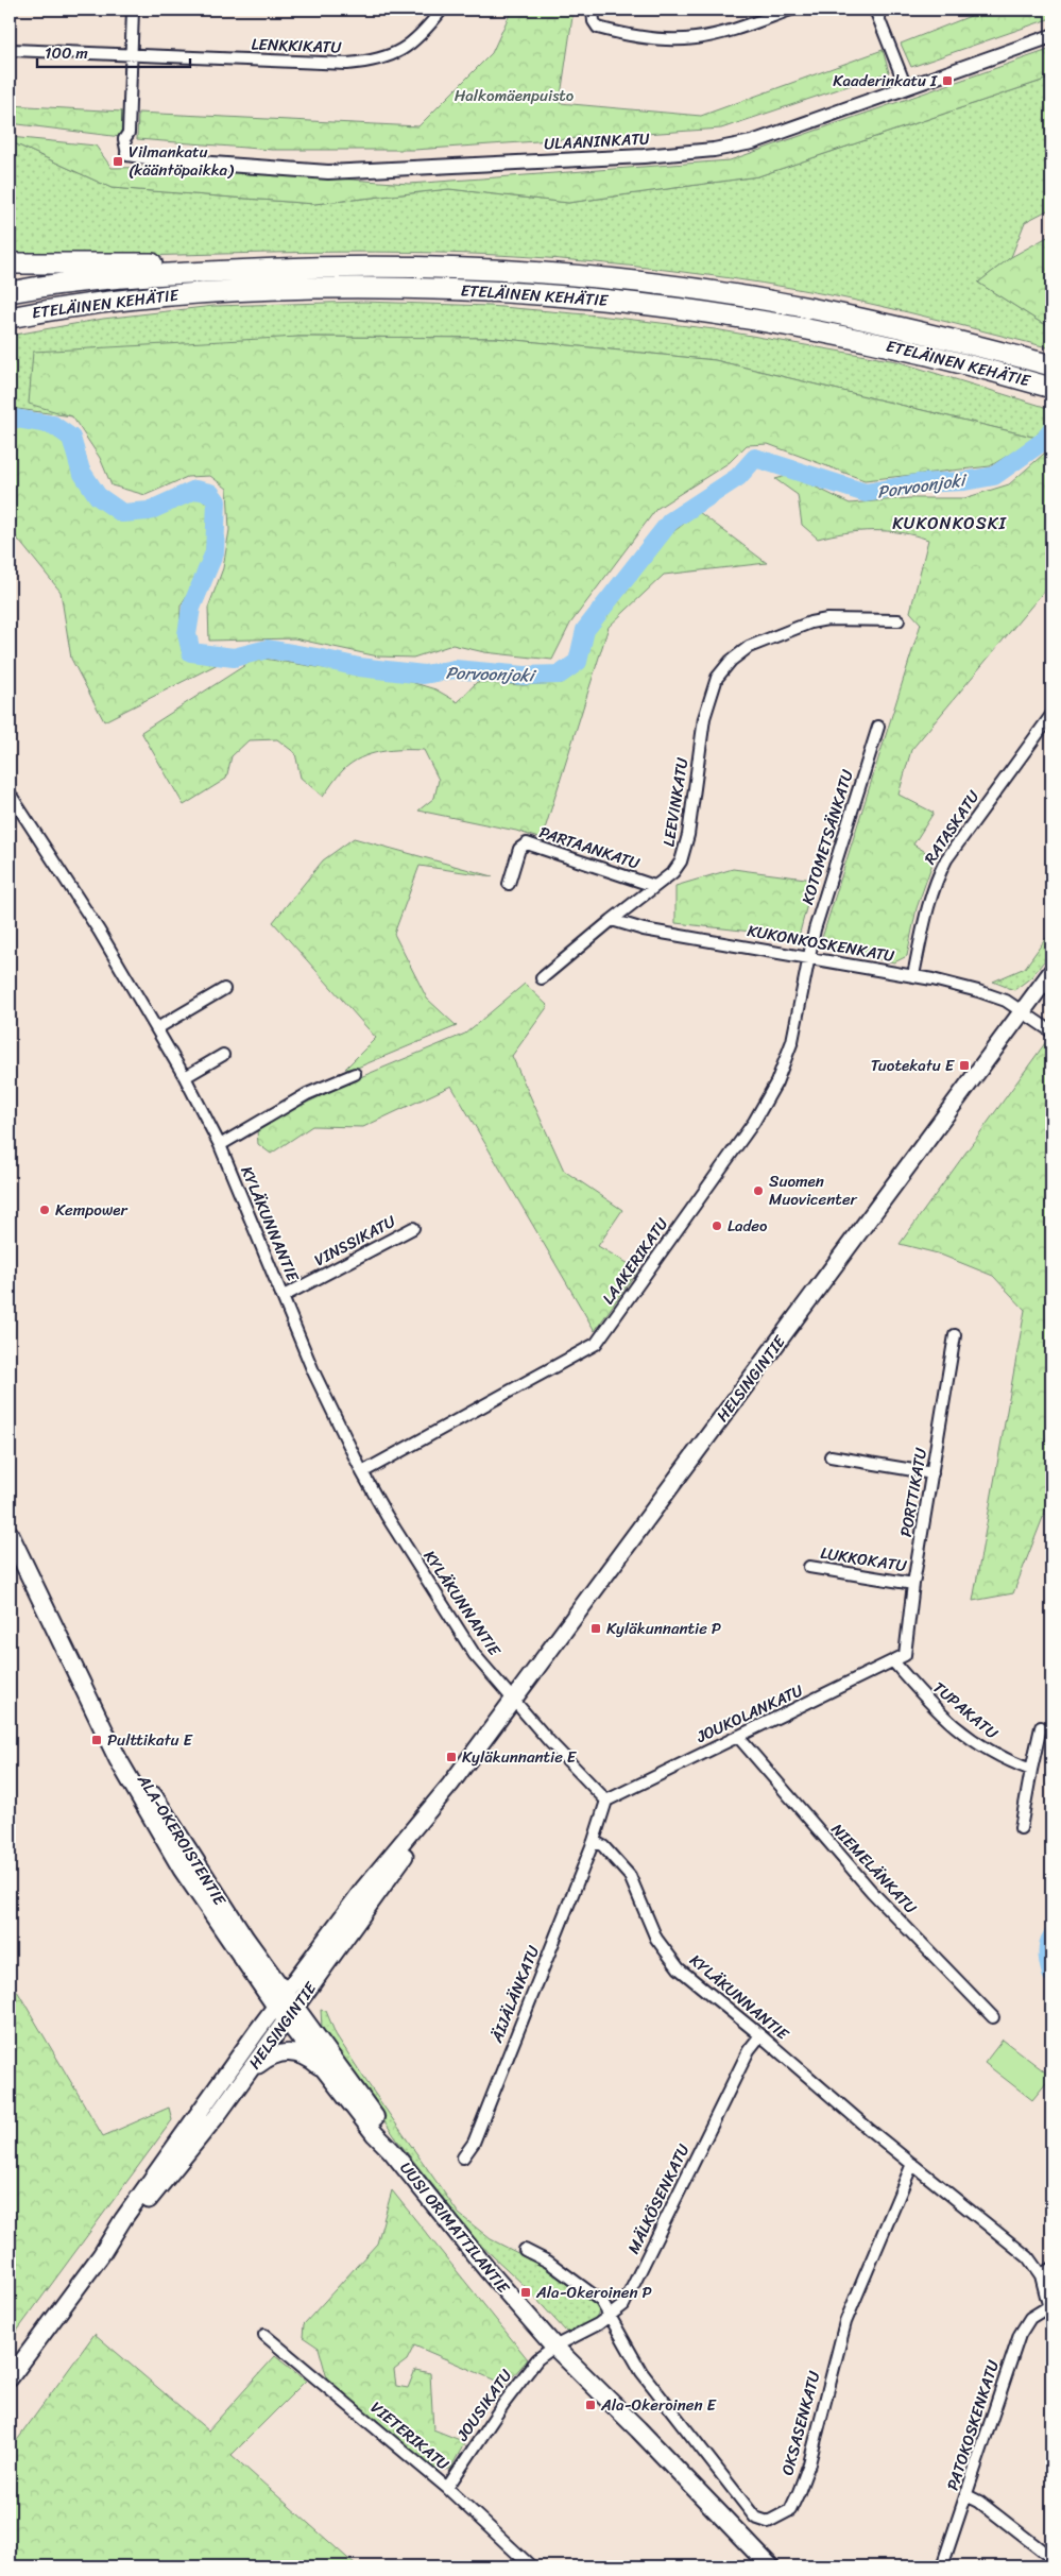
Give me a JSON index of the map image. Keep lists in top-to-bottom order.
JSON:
{
  "streets": {
    "highway": ["ETELÄINEN KEHÄTIE"],
    "main road": ["HELSINGINTIE", "ALA-OKEROISTENTIE", "UUSI ORIMATTILANTIE"],
    "street": [
      "LENKKIKATU",
      "ULAANINKATU",
      "LEEVINKATU",
      "RATASKATU",
      "KOTOMETSÄNKATU",
      "PARTAANKATU",
      "KUKONKOSKENKATU",
      "KYLÄKUNNANTIE",
      "VINSSIKATU",
      "LAAKERIKATU",
      "PORTTIKATU",
      "LUKKOKATU",
      "TUPAKATU",
      "JOUKOLANKATU",
      "NIEMELÄNKATU",
      "ÄIJÄLÄNKATU",
      "MÄLKÖSENKATU",
      "JOUSIKATU",
      "OKSASENKATU",
      "PATOKOSKENKATU",
      "VIETERIKATU"
    ]
  },
  "crossings": [
    ["LEEVINKATU", "PARTAANKATU"],
    ["LEEVINKATU", "KUKONKOSKENKATU"],
    ["RATASKATU", "KUKONKOSKENKATU"],
    ["KOTOMETSÄNKATU", "KUKONKOSKENKATU"],
    ["KOTOMETSÄNKATU", "LAAKERIKATU"],
    ["KUKONKOSKENKATU", "LAAKERIKATU"],
    ["KUKONKOSKENKATU", "HELSINGINTIE"],
    ["KYLÄKUNNANTIE", "VINSSIKATU"],
    ["KYLÄKUNNANTIE", "LAAKERIKATU"],
    ["KYLÄKUNNANTIE", "HELSINGINTIE"],
    ["KYLÄKUNNANTIE", "JOUKOLANKATU"],
    ["KYLÄKUNNANTIE", "ÄIJÄLÄNKATU"],
    ["KYLÄKUNNANTIE", "MÄLKÖSENKATU"],
    ["KYLÄKUNNANTIE", "OKSASENKATU"],
    ["KYLÄKUNNANTIE", "PATOKOSKENKATU"],
    ["HELSINGINTIE", "ALA-OKEROISTENTIE"],
    ["HELSINGINTIE", "UUSI ORIMATTILANTIE"],
    ["PORTTIKATU", "LUKKOKATU"],
    ["PORTTIKATU", "JOUKOLANKATU"],
    ["TUPAKATU", "JOUKOLANKATU"],
    ["JOUKOLANKATU", "NIEMELÄNKATU"],
    ["ALA-OKEROISTENTIE", "UUSI ORIMATTILANTIE"],
    ["MÄLKÖSENKATU", "UUSI ORIMATTILANTIE"],
    ["MÄLKÖSENKATU", "JOUSIKATU"],
    ["MÄLKÖSENKATU", "OKSASENKATU"],
    ["UUSI ORIMATTILANTIE", "JOUSIKATU"],
    ["JOUSIKATU", "VIETERIKATU"]
  ],
  "districts": ["KUKONKOSKI"],
  "water": ["Porvoonjoki"],
  "parks": ["Halkomäenpuisto"],
  "places": {
    "transit": [
      "Kaaderinkatu I",
      "Vilmankatu (kääntöpaikka)",
      "Tuotekatu E",
      "Kyläkunnantie P",
      "Pulttikatu E",
      "Kyläkunnantie E",
      "Ala-Okeroinen P",
      "Ala-Okeroinen E"
    ],
    "other": ["Suomen Muovicenter", "Kempower", "Ladeo"]
  },
  "scale_bar": "100 m"
}
